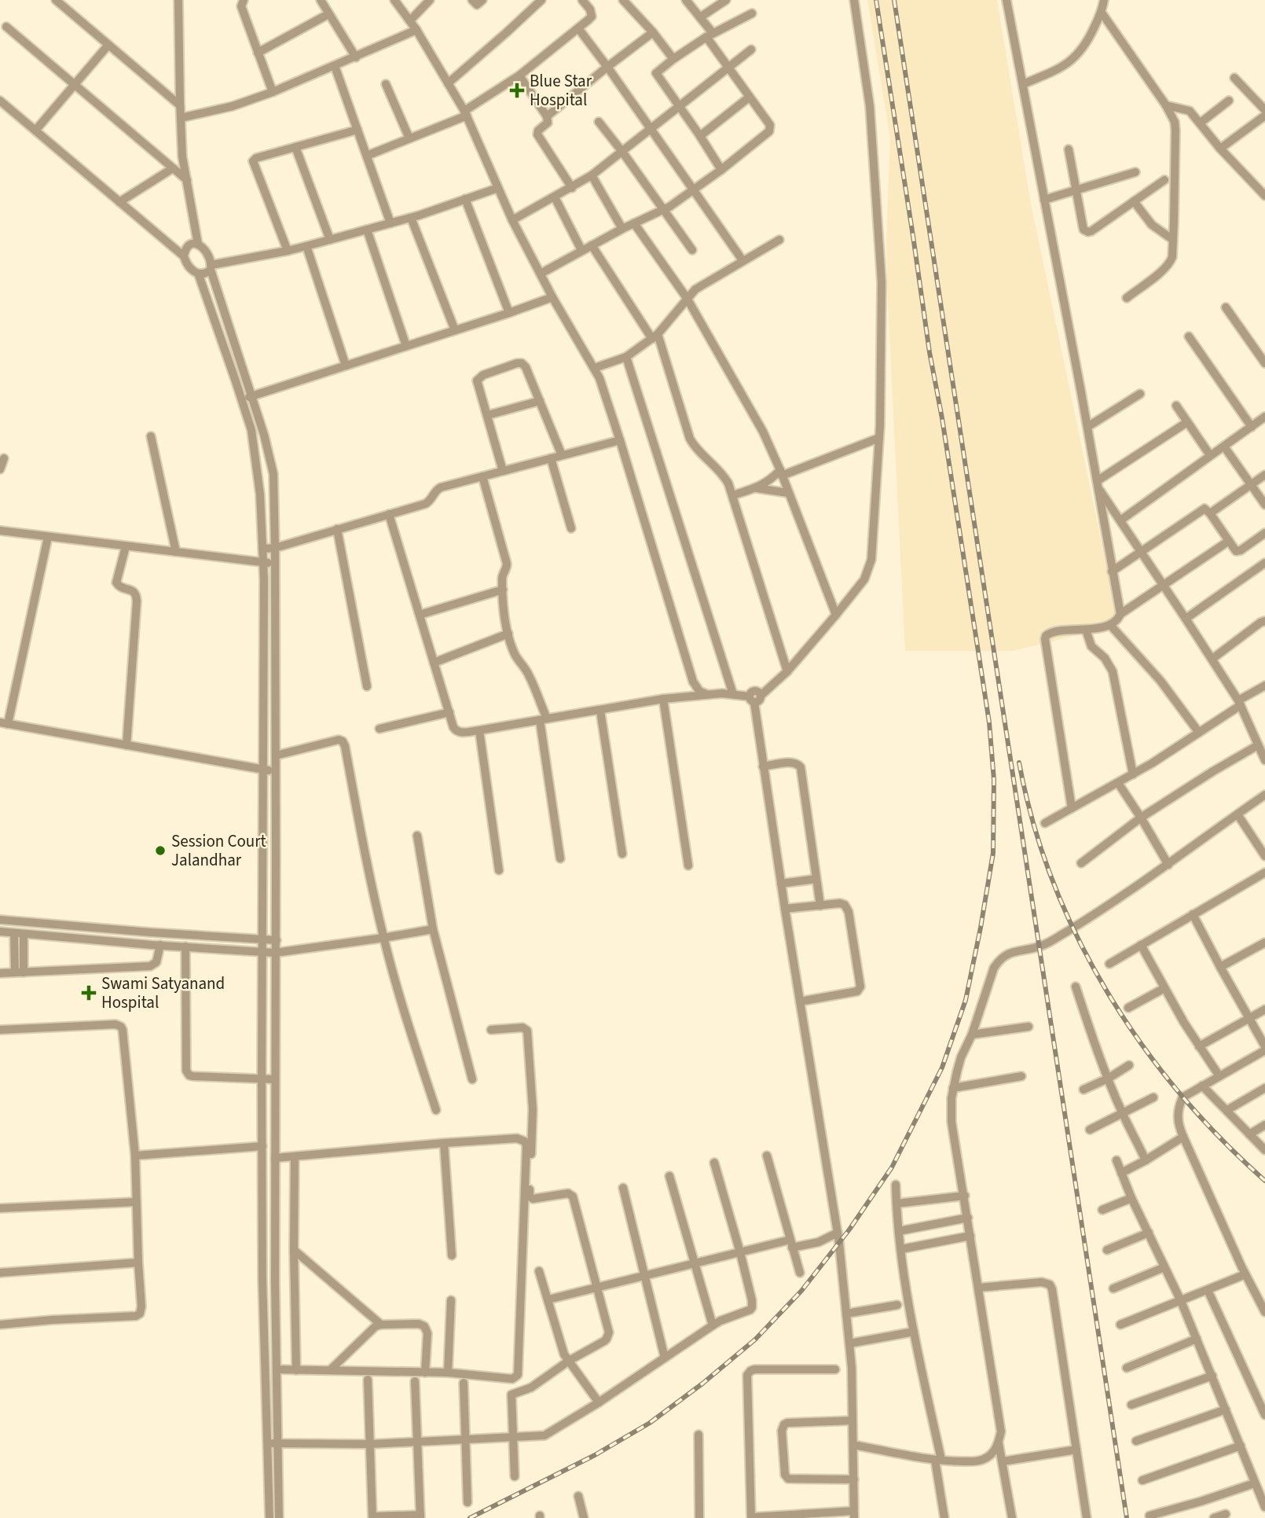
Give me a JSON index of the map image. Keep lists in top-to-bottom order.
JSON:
{
  "places": {
    "health": ["Blue Star Hospital", "Swami Satyanand Hospital"],
    "other": ["Session Court Jalandhar"]
  }
}
